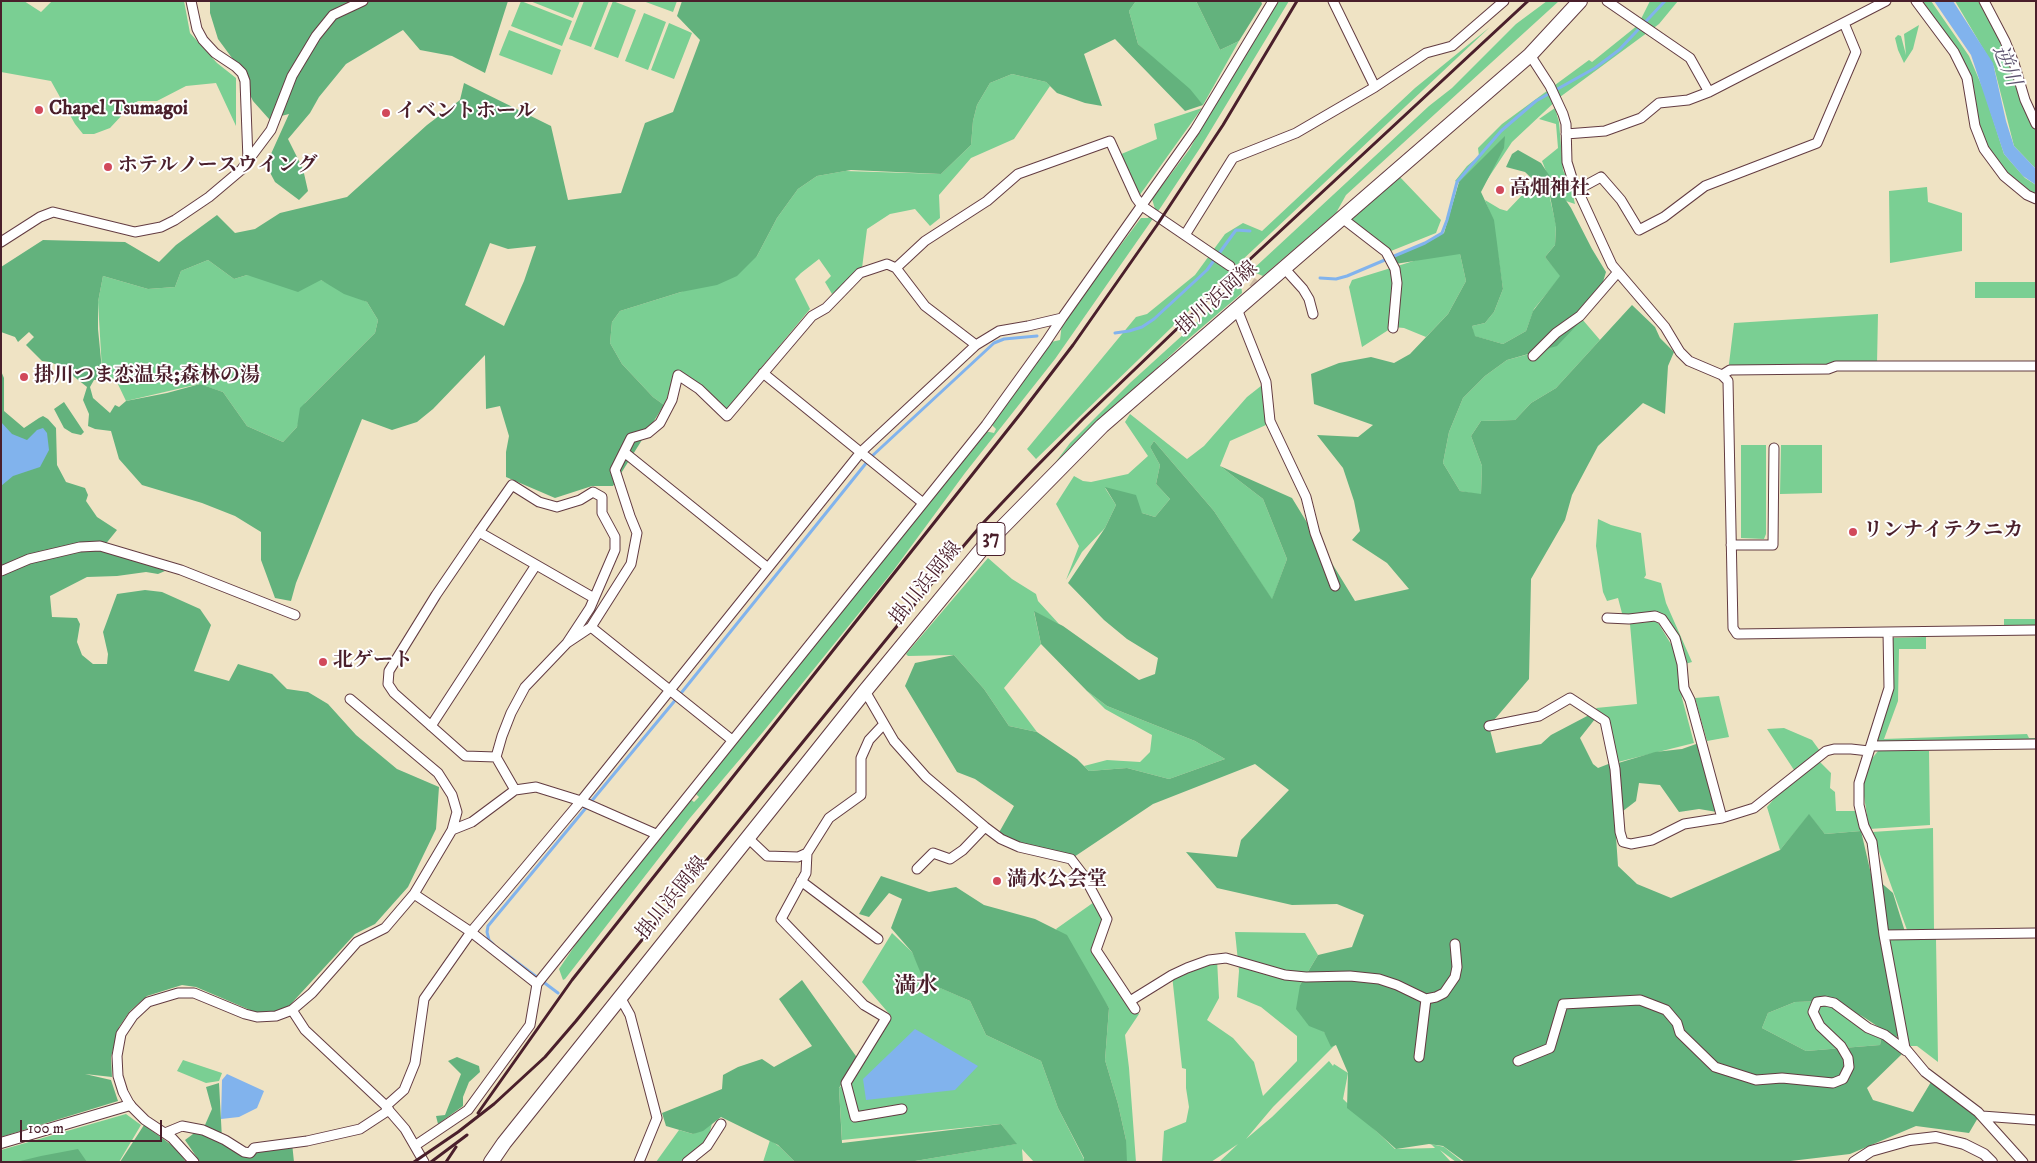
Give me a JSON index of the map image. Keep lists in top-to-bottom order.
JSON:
{
  "streets": {
    "main road": ["掛川浜岡線", "37"]
  },
  "districts": ["満水"],
  "water": ["逆川"],
  "places": [
    "Chapel Tsumagoi",
    "イベントホール",
    "ホテルノースウイング",
    "高畑神社",
    "掛川つま恋温泉;森林の湯",
    "リンナイテクニカ",
    "北ゲート",
    "満水公会堂"
  ],
  "scale_bar": "100 m"
}
